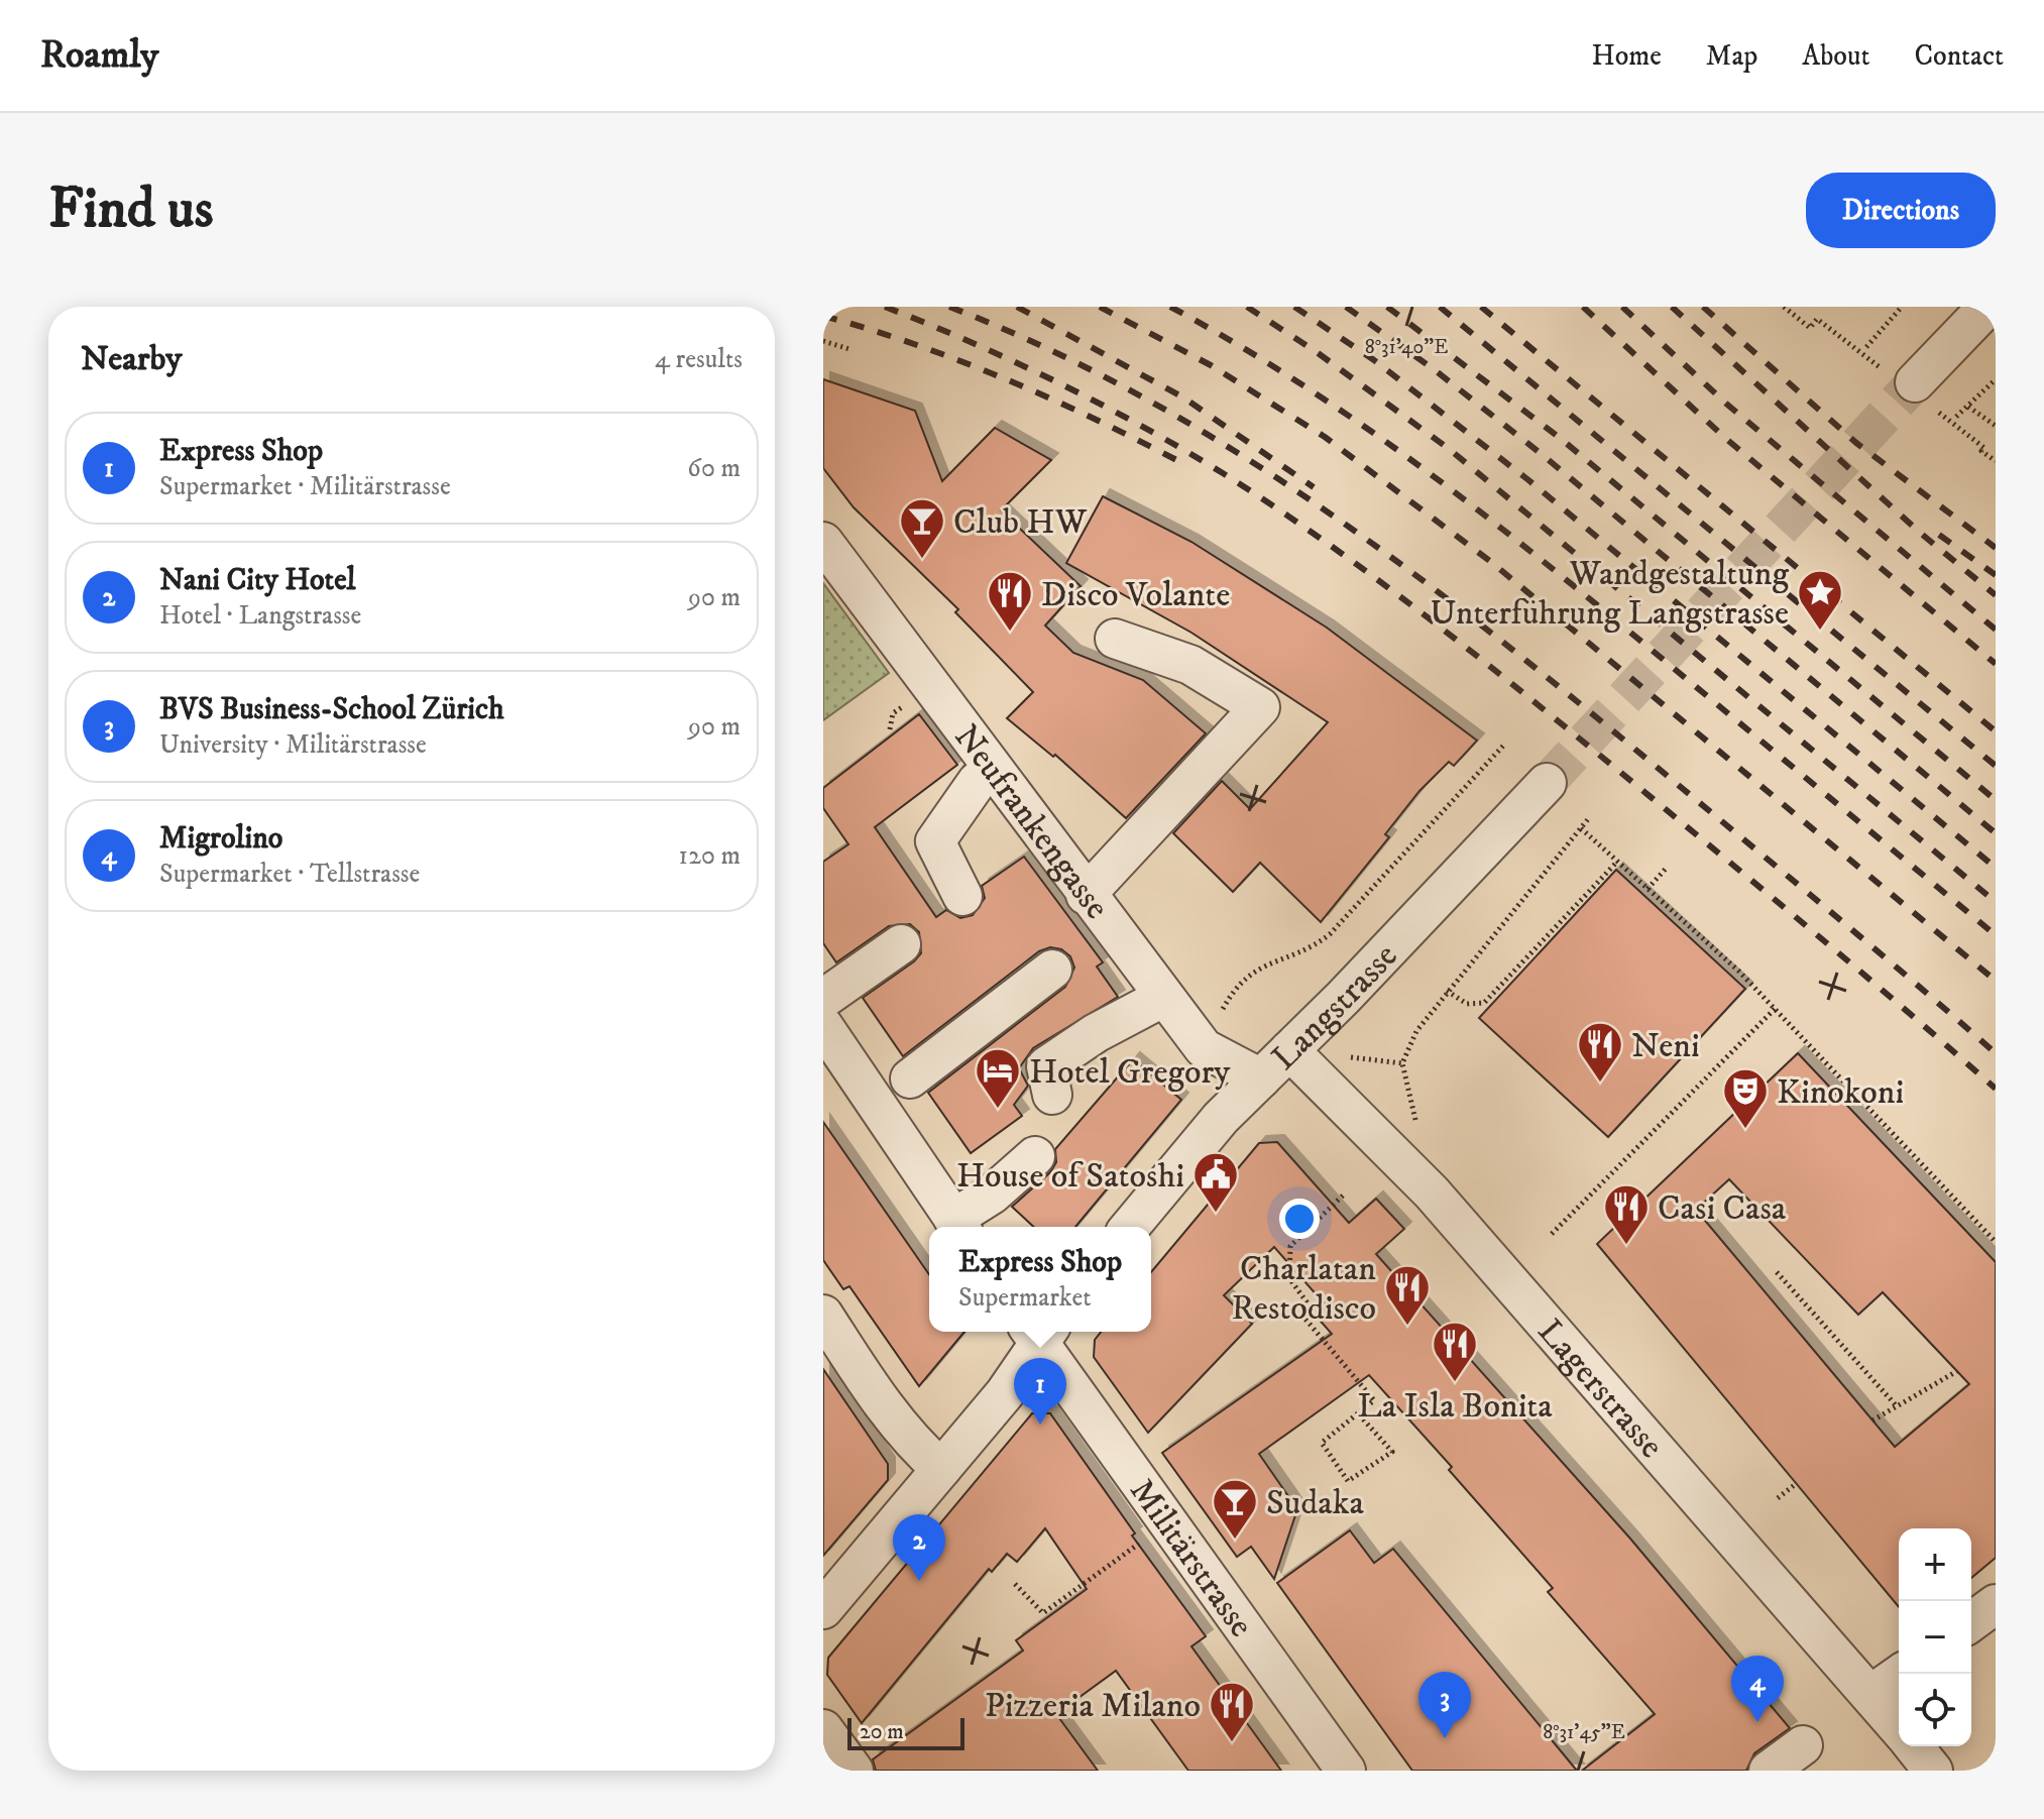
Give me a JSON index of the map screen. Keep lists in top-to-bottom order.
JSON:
{
  "streets": {
    "street": [
      "Neufrankengasse",
      "Langstrasse",
      "Lagerstrasse",
      "Militärstrasse"
    ]
  },
  "crossings": [
    ["Neufrankengasse", "Langstrasse"],
    ["Langstrasse", "Lagerstrasse"]
  ],
  "places": {
    "bar": ["Club HW", "Sudaka"],
    "place": ["Wandgestaltung Unterführung Langstrasse"],
    "restaurant": [
      "Disco Volante",
      "Neni",
      "Casi Casa",
      "Charlatan Restodisco",
      "La Isla Bonita",
      "Pizzeria Milano"
    ],
    "hotel": ["Hotel Gregory"],
    "theatre": ["Kinokoni"],
    "public building": ["House of Satoshi"]
  },
  "scale_bar": "20 m",
  "page": {
    "header": "Roamly",
    "nav": [
      "Home",
      "Map",
      "About",
      "Contact"
    ],
    "buttons": "Directions",
    "title": "Find us",
    "heading": ["Nearby", "4 results"],
    "list": [
      {
        "mark": "1",
        "name": "Express Shop",
        "note": "Supermarket · Militärstrasse",
        "value": "60 m"
      },
      {
        "mark": "2",
        "name": "Nani City Hotel",
        "note": "Hotel · Langstrasse",
        "value": "90 m"
      },
      {
        "mark": "3",
        "name": "BVS Business-School Zürich",
        "note": "University · Militärstrasse",
        "value": "90 m"
      },
      {
        "mark": "4",
        "name": "Migrolino",
        "note": "Supermarket · Tellstrasse",
        "value": "120 m"
      }
    ],
    "popup": ["Express Shop", "Supermarket"],
    "pins": [
      "1",
      "2",
      "4",
      "3"
    ],
    "map_buttons": ["+", "−"],
    "scale": "20 m"
  },
  "coordinates": ["8°31'40\"E", "8°31'45\"E"]
}
